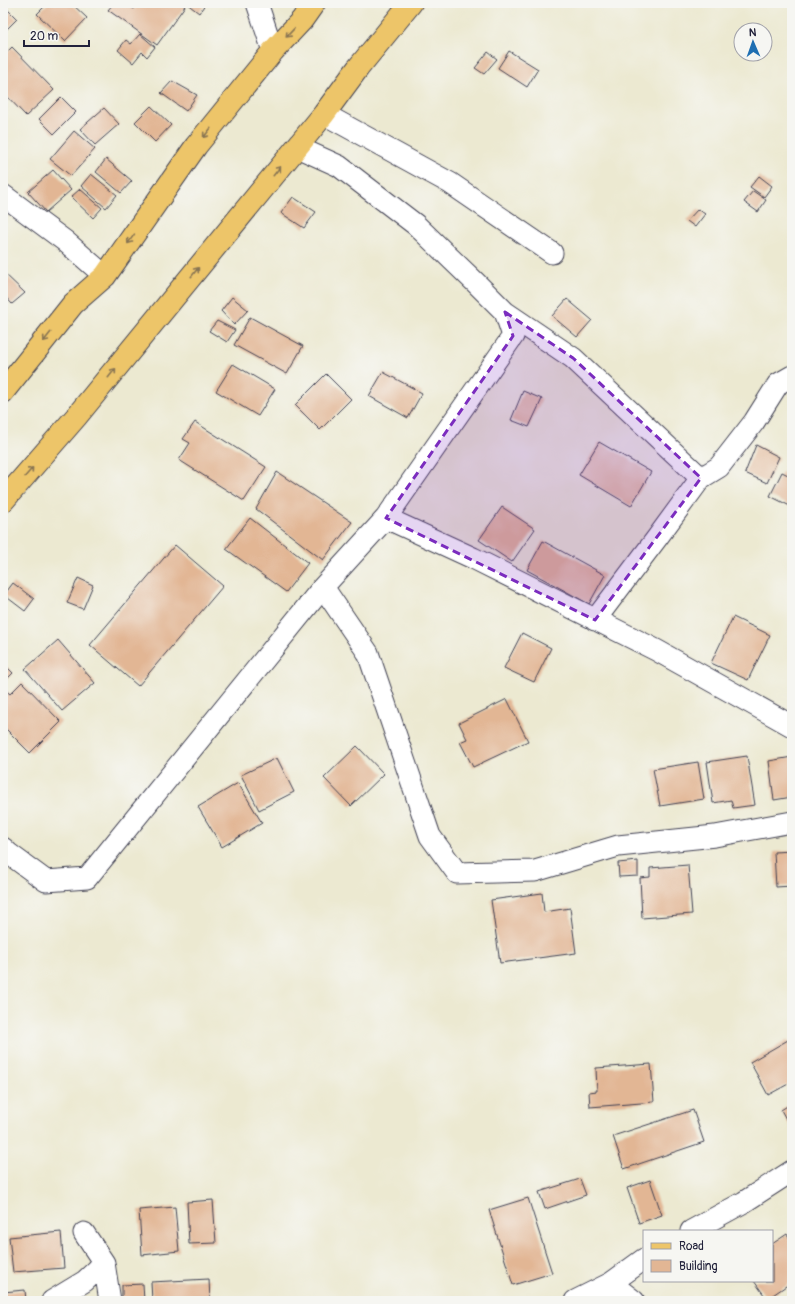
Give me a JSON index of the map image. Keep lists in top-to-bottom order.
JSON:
{
  "legend": ["Road", "Building"],
  "scale_bar": "20 m",
  "north": "top"
}
